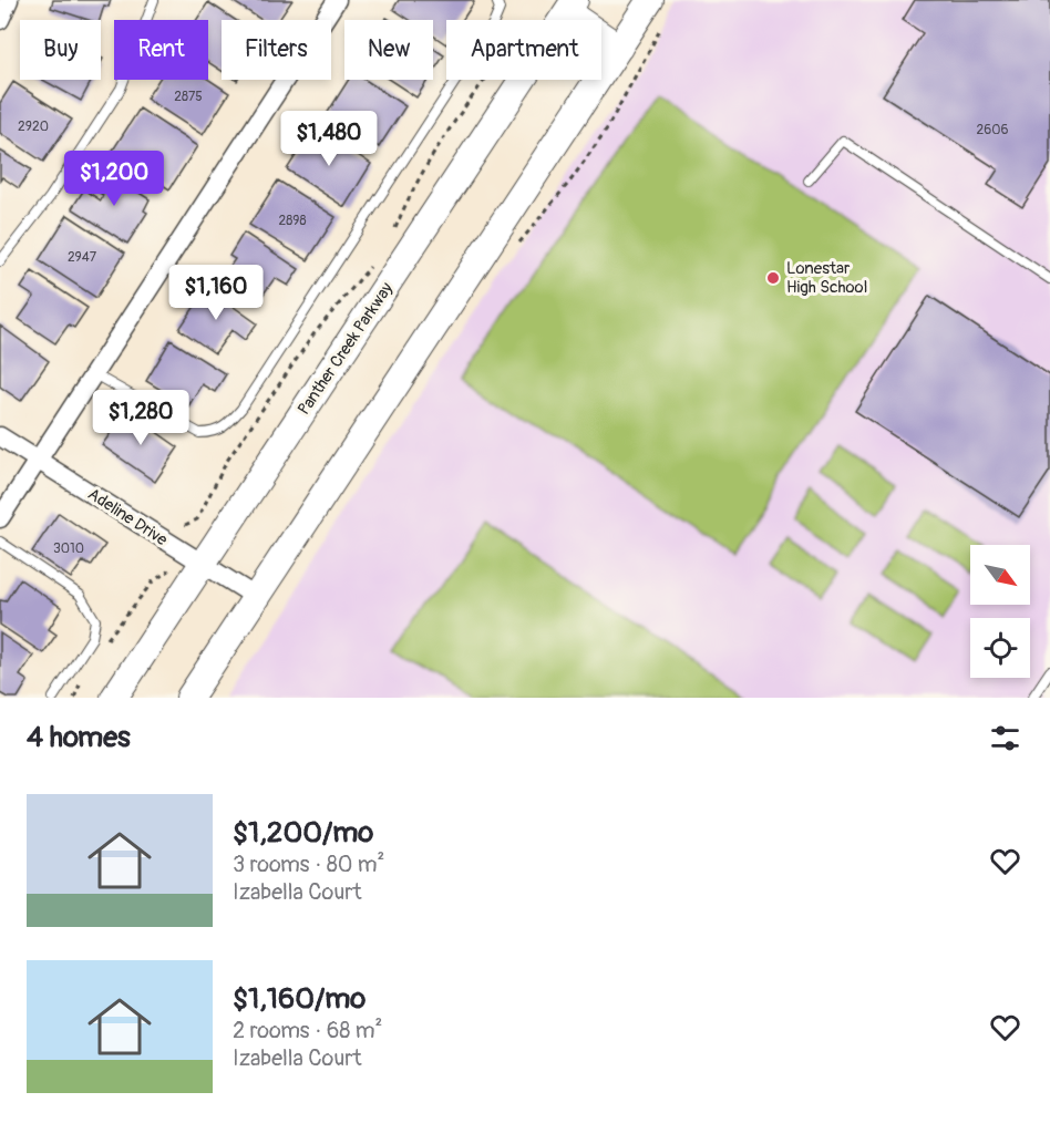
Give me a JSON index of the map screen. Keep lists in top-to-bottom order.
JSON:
{
  "streets": {
    "main road": ["Panther Creek Parkway"],
    "street": ["Adeline Drive"]
  },
  "crossings": [
    ["Panther Creek Parkway", "Adeline Drive"]
  ],
  "places": ["Lonestar High School"],
  "house_numbers": [
    "2875",
    "2920",
    "2606",
    "2898",
    "2947",
    "3010"
  ],
  "north": "bottom right",
  "page": {
    "chip": [
      "Buy",
      "Rent",
      "Filters",
      "New",
      "Apartment"
    ],
    "price": [
      "$1,480",
      "$1,200",
      "$1,160",
      "$1,280"
    ],
    "heading": "4 homes",
    "list": [
      {
        "name": "$1,200/mo",
        "note": "3 rooms · 80 m² · Izabella Court"
      },
      {
        "name": "$1,160/mo",
        "note": "2 rooms · 68 m² · Izabella Court"
      }
    ]
  }
}
